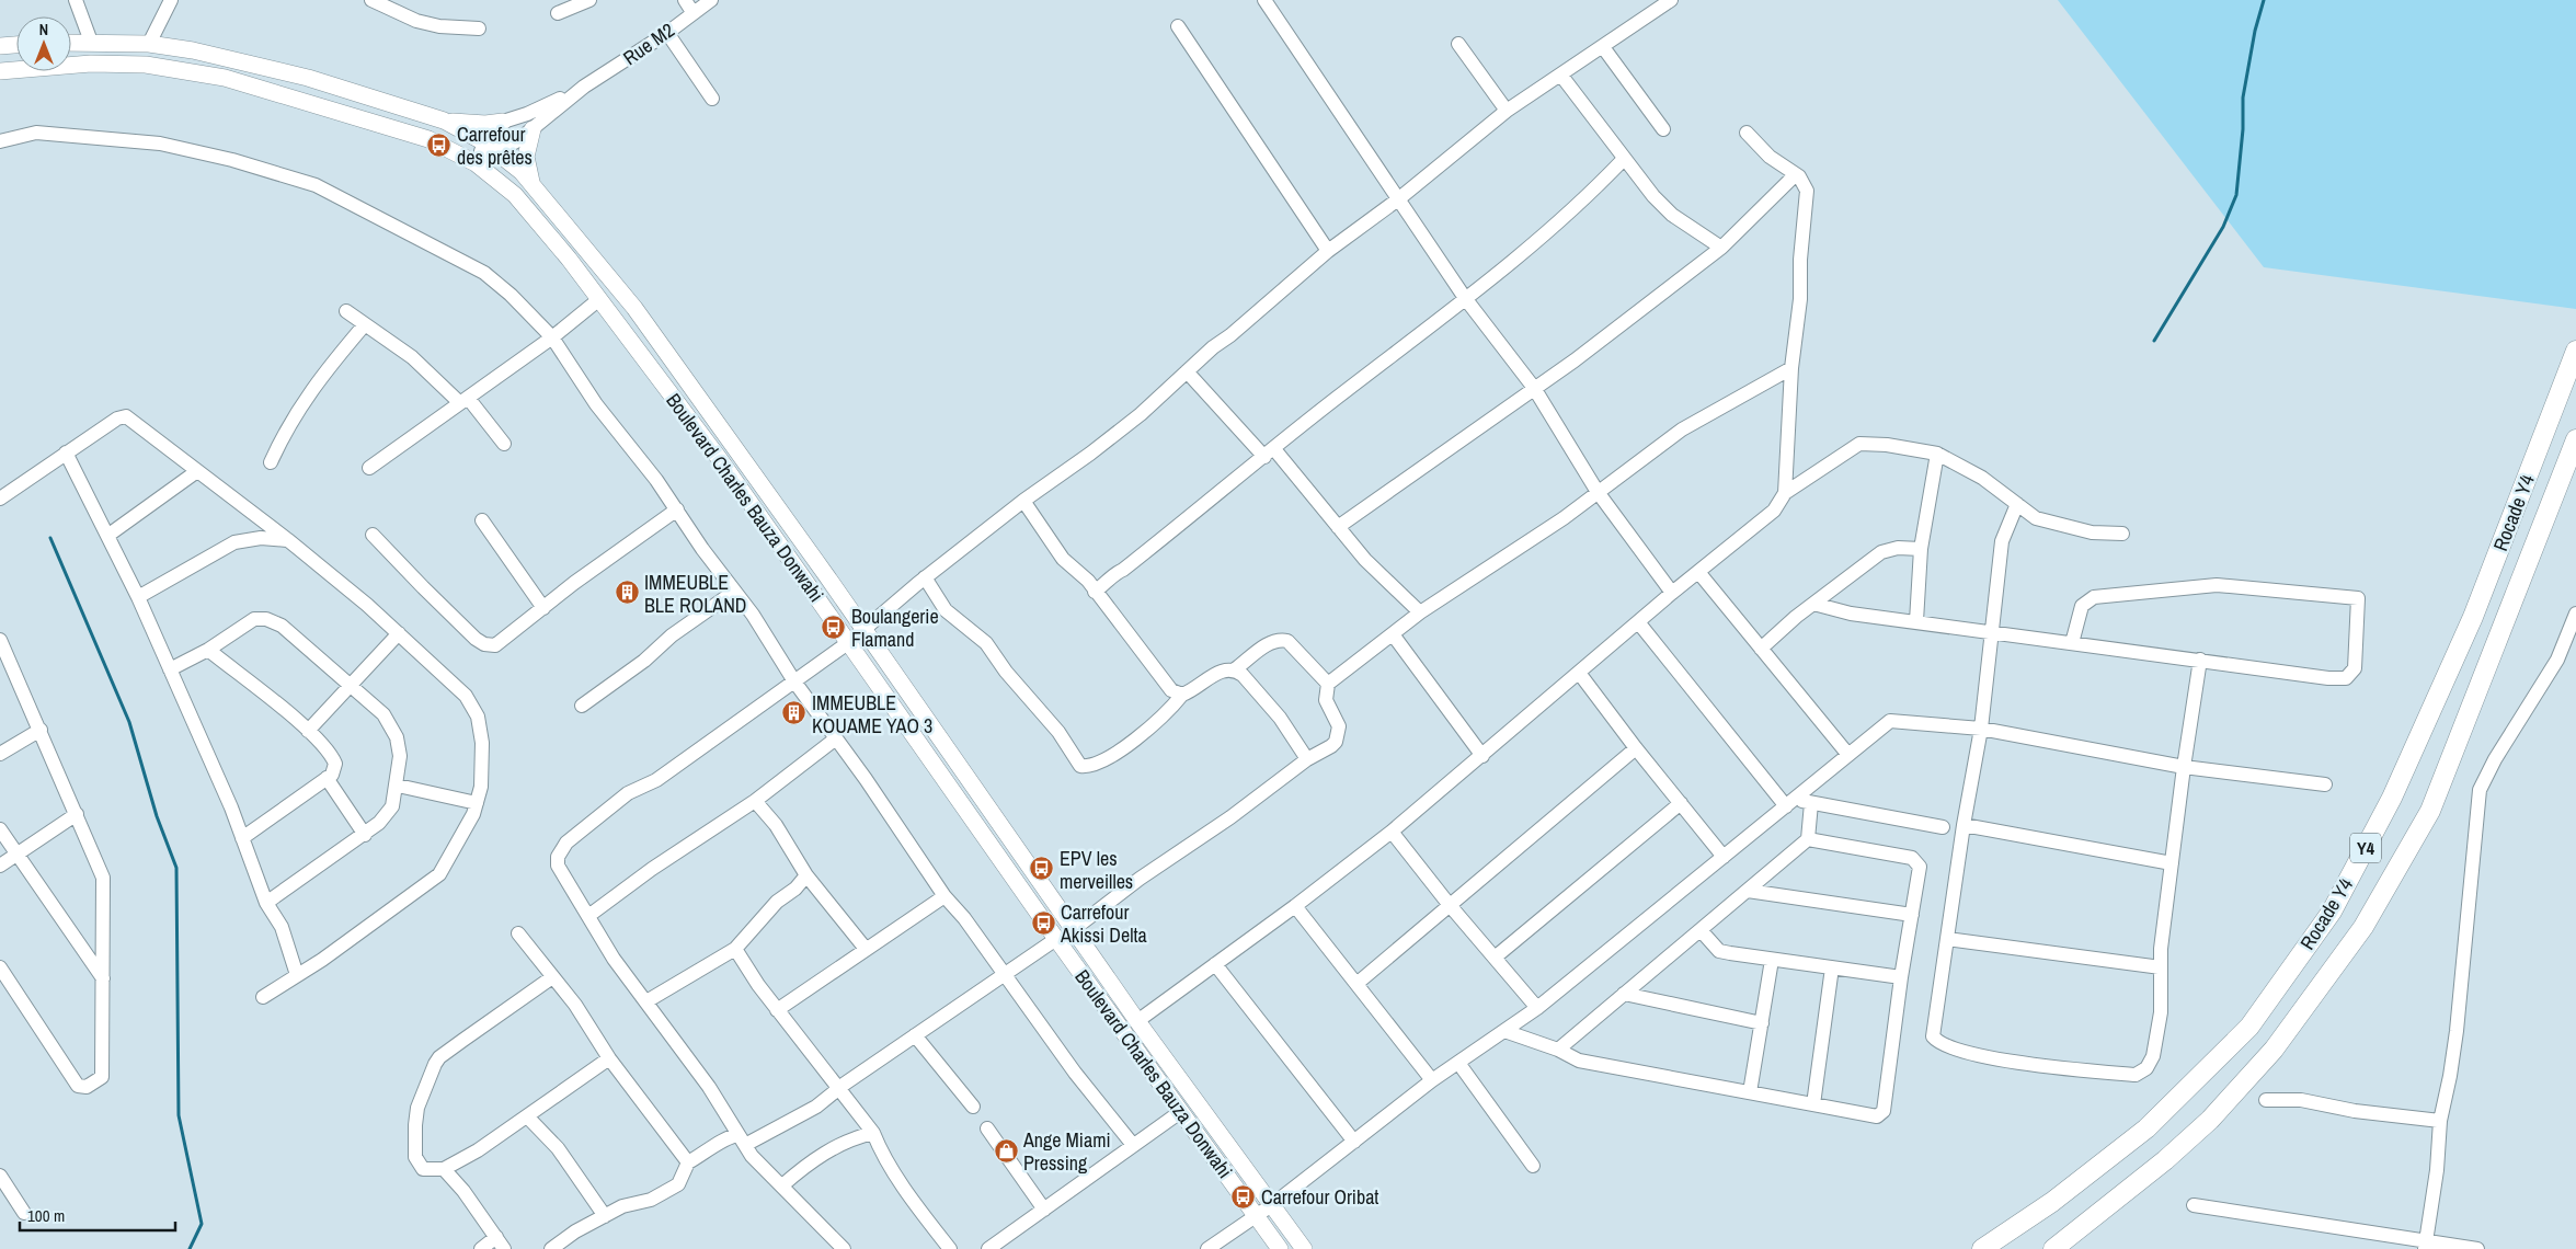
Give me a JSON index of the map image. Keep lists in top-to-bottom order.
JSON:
{
  "streets": {
    "highway": ["Rocade Y4", "Y4"],
    "main road": ["Boulevard Charles Bauza Donwahi"],
    "street": ["Rue M2"]
  },
  "crossings": [
    ["Rue M2", "Boulevard Charles Bauza Donwahi"]
  ],
  "places": {
    "bus stop": [
      "Carrefour des prêtes",
      "Boulangerie Flamand",
      "EPV les merveilles",
      "Carrefour Akissi Delta",
      "Carrefour Oribat"
    ],
    "building": ["IMMEUBLE BLE ROLAND", "IMMEUBLE KOUAME YAO 3"],
    "shop": ["Ange Miami Pressing"]
  },
  "scale_bar": "100 m",
  "north": "top"
}
